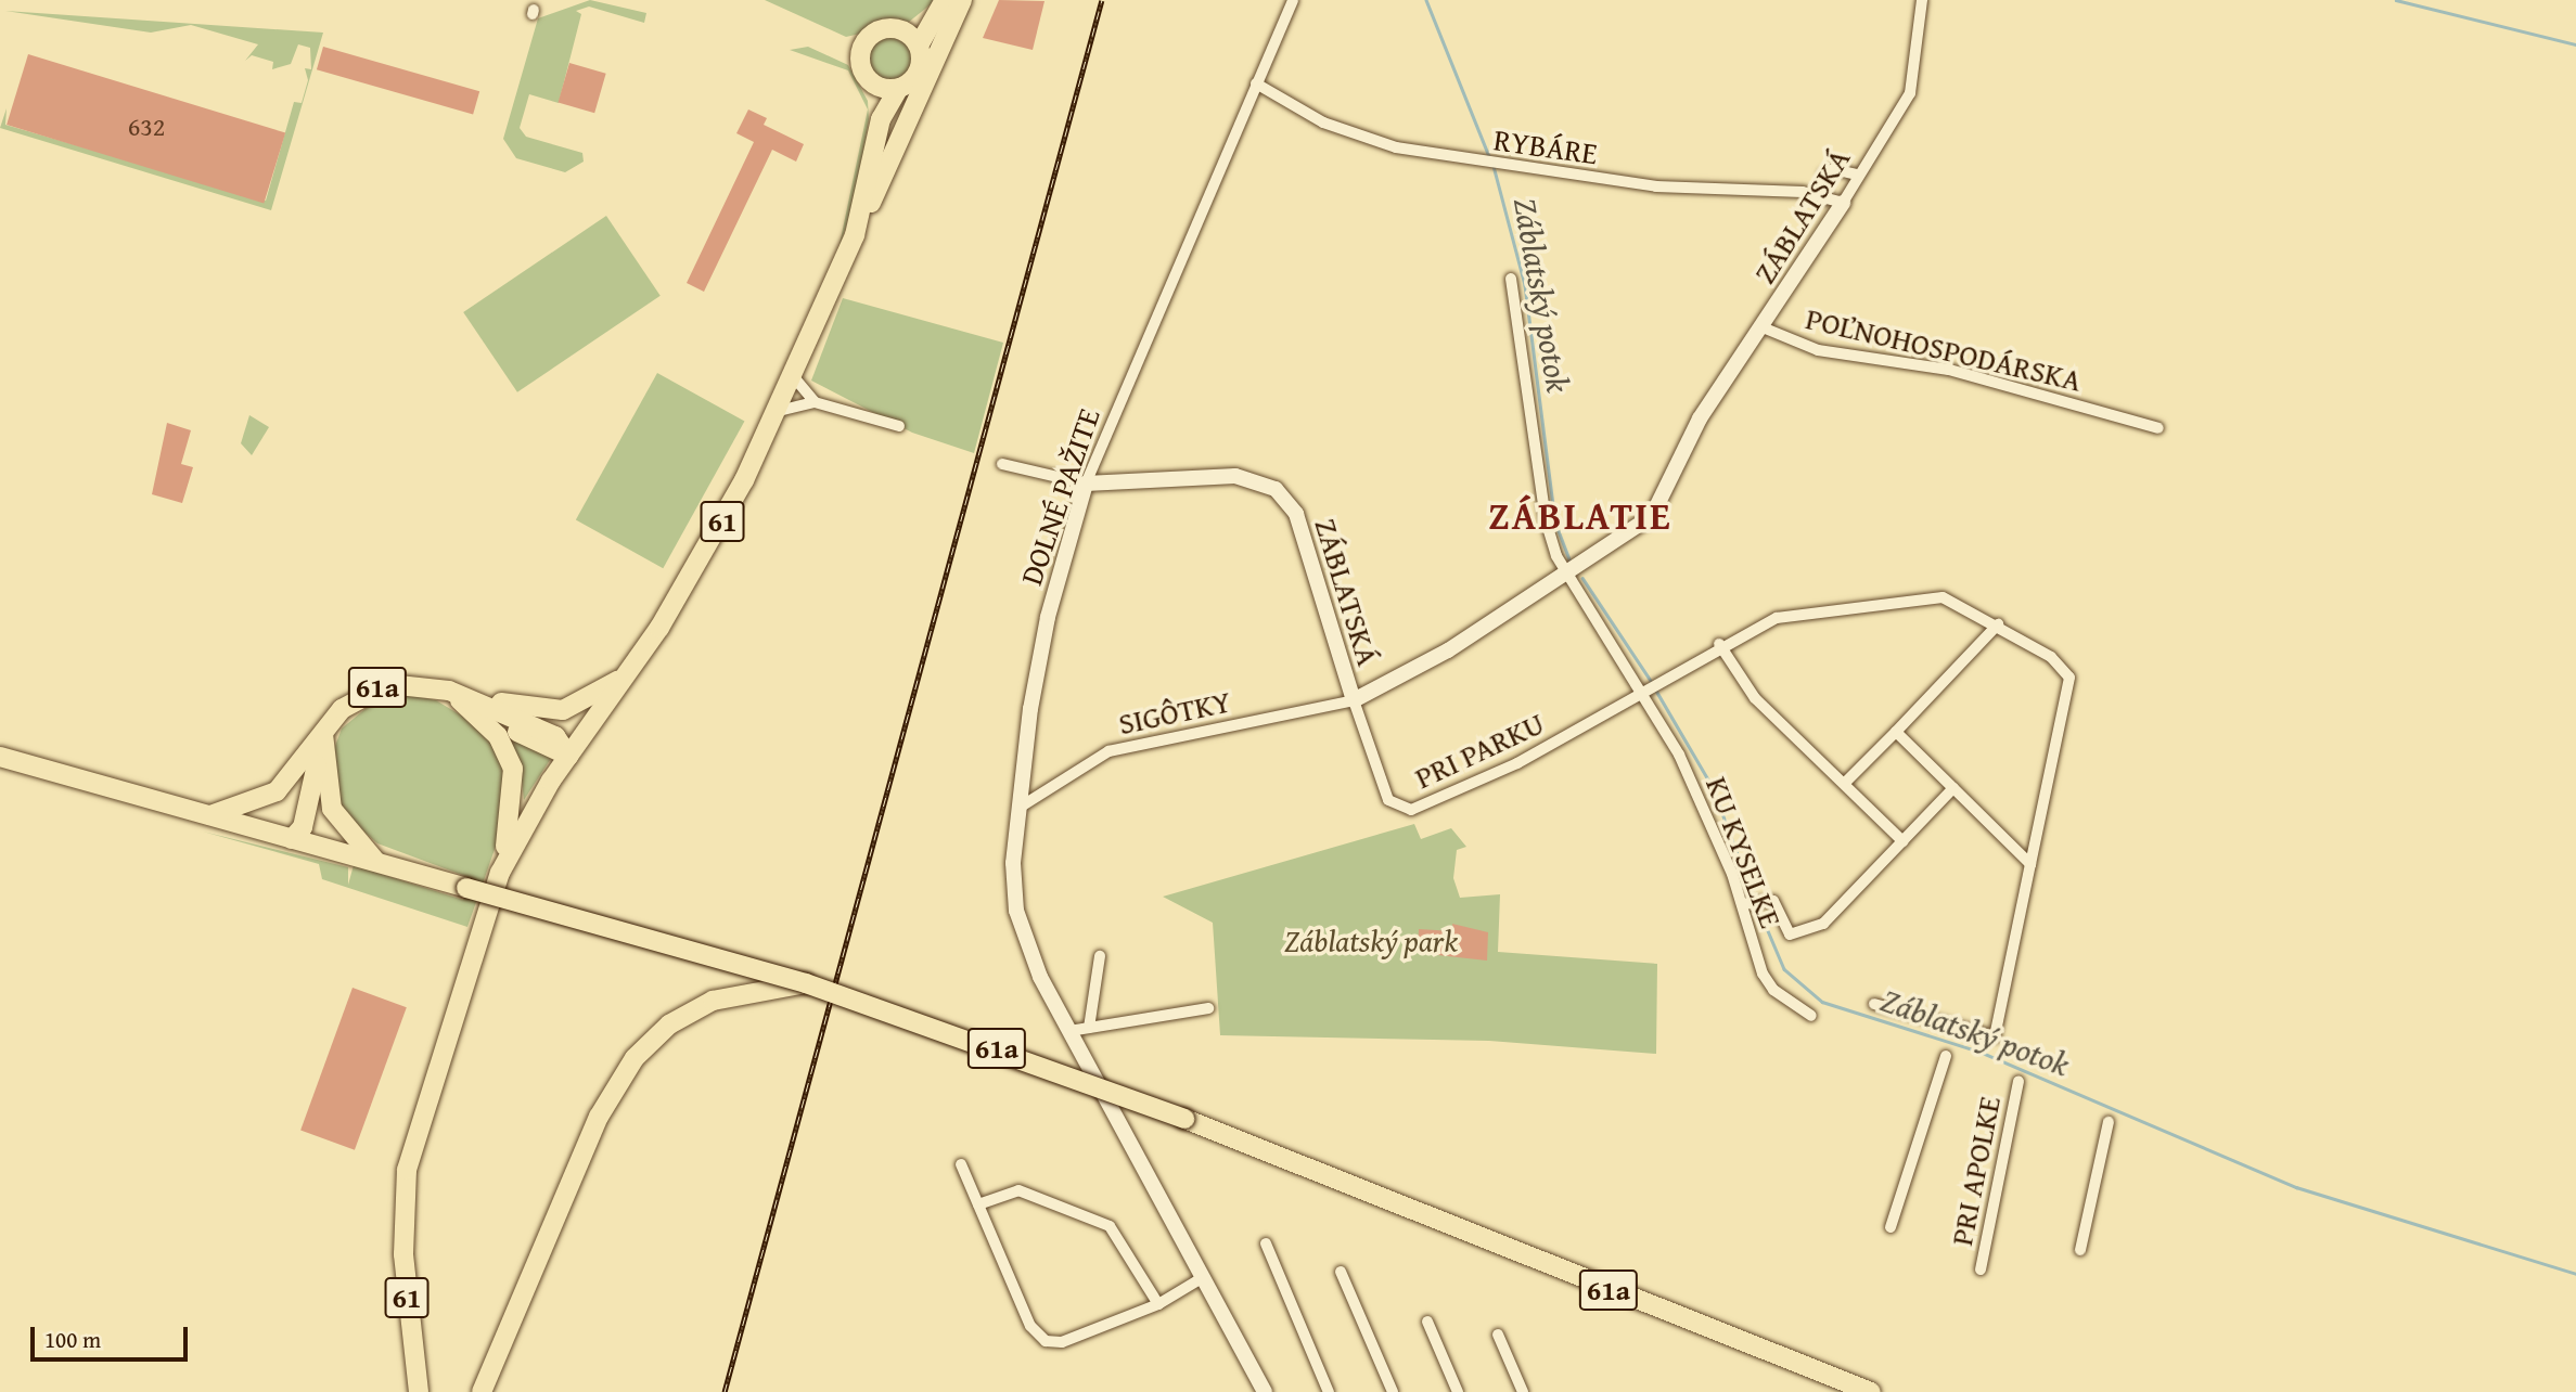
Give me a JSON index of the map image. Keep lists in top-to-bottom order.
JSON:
{
  "streets": {
    "main road": ["61", "61a"],
    "street": [
      "RYBÁRE",
      "ZÁBLATSKÁ",
      "POĽNOHOSPODÁRSKA",
      "DOLNÉ PAŽITE",
      "SIGÔTKY",
      "PRI PARKU",
      "KU KYSELKE",
      "PRI APOLKE"
    ]
  },
  "crossings": [
    ["RYBÁRE", "ZÁBLATSKÁ"],
    ["RYBÁRE", "DOLNÉ PAŽITE"],
    ["ZÁBLATSKÁ", "POĽNOHOSPODÁRSKA"],
    ["ZÁBLATSKÁ", "DOLNÉ PAŽITE"],
    ["ZÁBLATSKÁ", "SIGÔTKY"],
    ["ZÁBLATSKÁ", "PRI PARKU"],
    ["ZÁBLATSKÁ", "KU KYSELKE"],
    ["DOLNÉ PAŽITE", "SIGÔTKY"],
    ["61", "61a"],
    ["SIGÔTKY", "PRI PARKU"],
    ["PRI PARKU", "KU KYSELKE"]
  ],
  "districts": ["ZÁBLATIE"],
  "water": ["Záblatský potok"],
  "parks": ["Záblatský park"],
  "house_numbers": ["632"],
  "scale_bar": "100 m"
}
